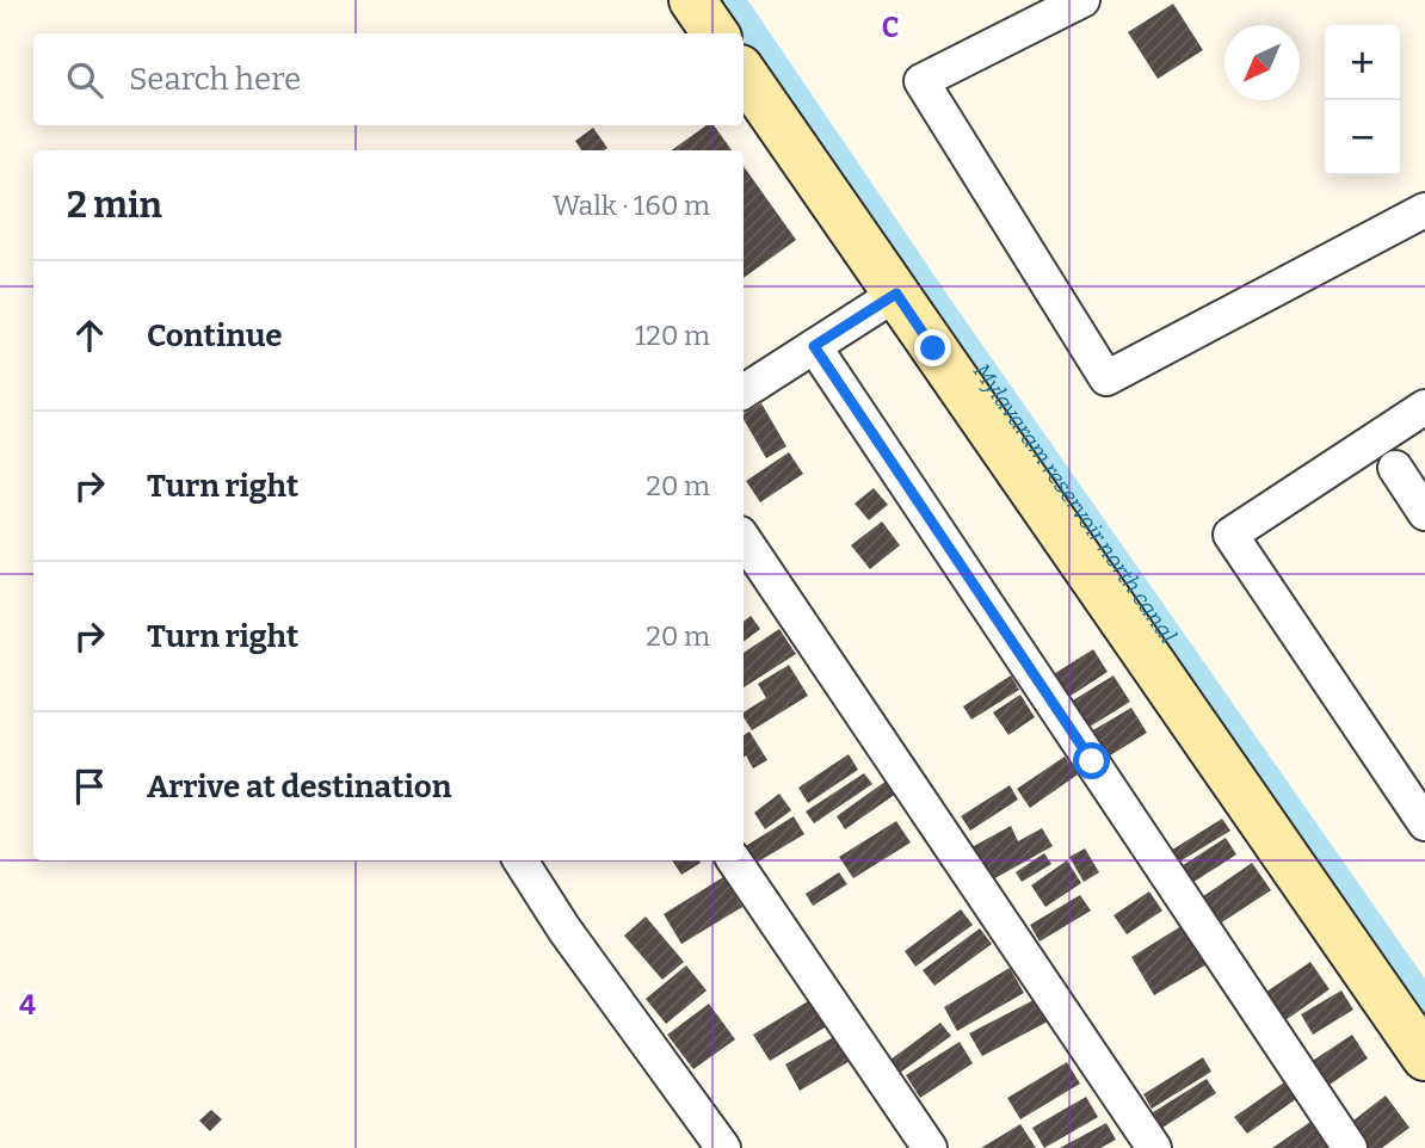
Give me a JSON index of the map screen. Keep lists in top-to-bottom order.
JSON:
{
  "water": ["Mylavaram reservoir north canal"],
  "north": "bottom left",
  "page": {
    "map_buttons": ["+", "−"],
    "search": "Search here",
    "heading": ["2 min", "Walk · 160 m"],
    "list": [
      ["Continue", "120 m"],
      ["Turn right", "20 m"],
      ["Turn right", "20 m"],
      "Arrive at destination"
    ]
  },
  "grid": {
    "columns": ["C"],
    "rows": ["4"]
  }
}
